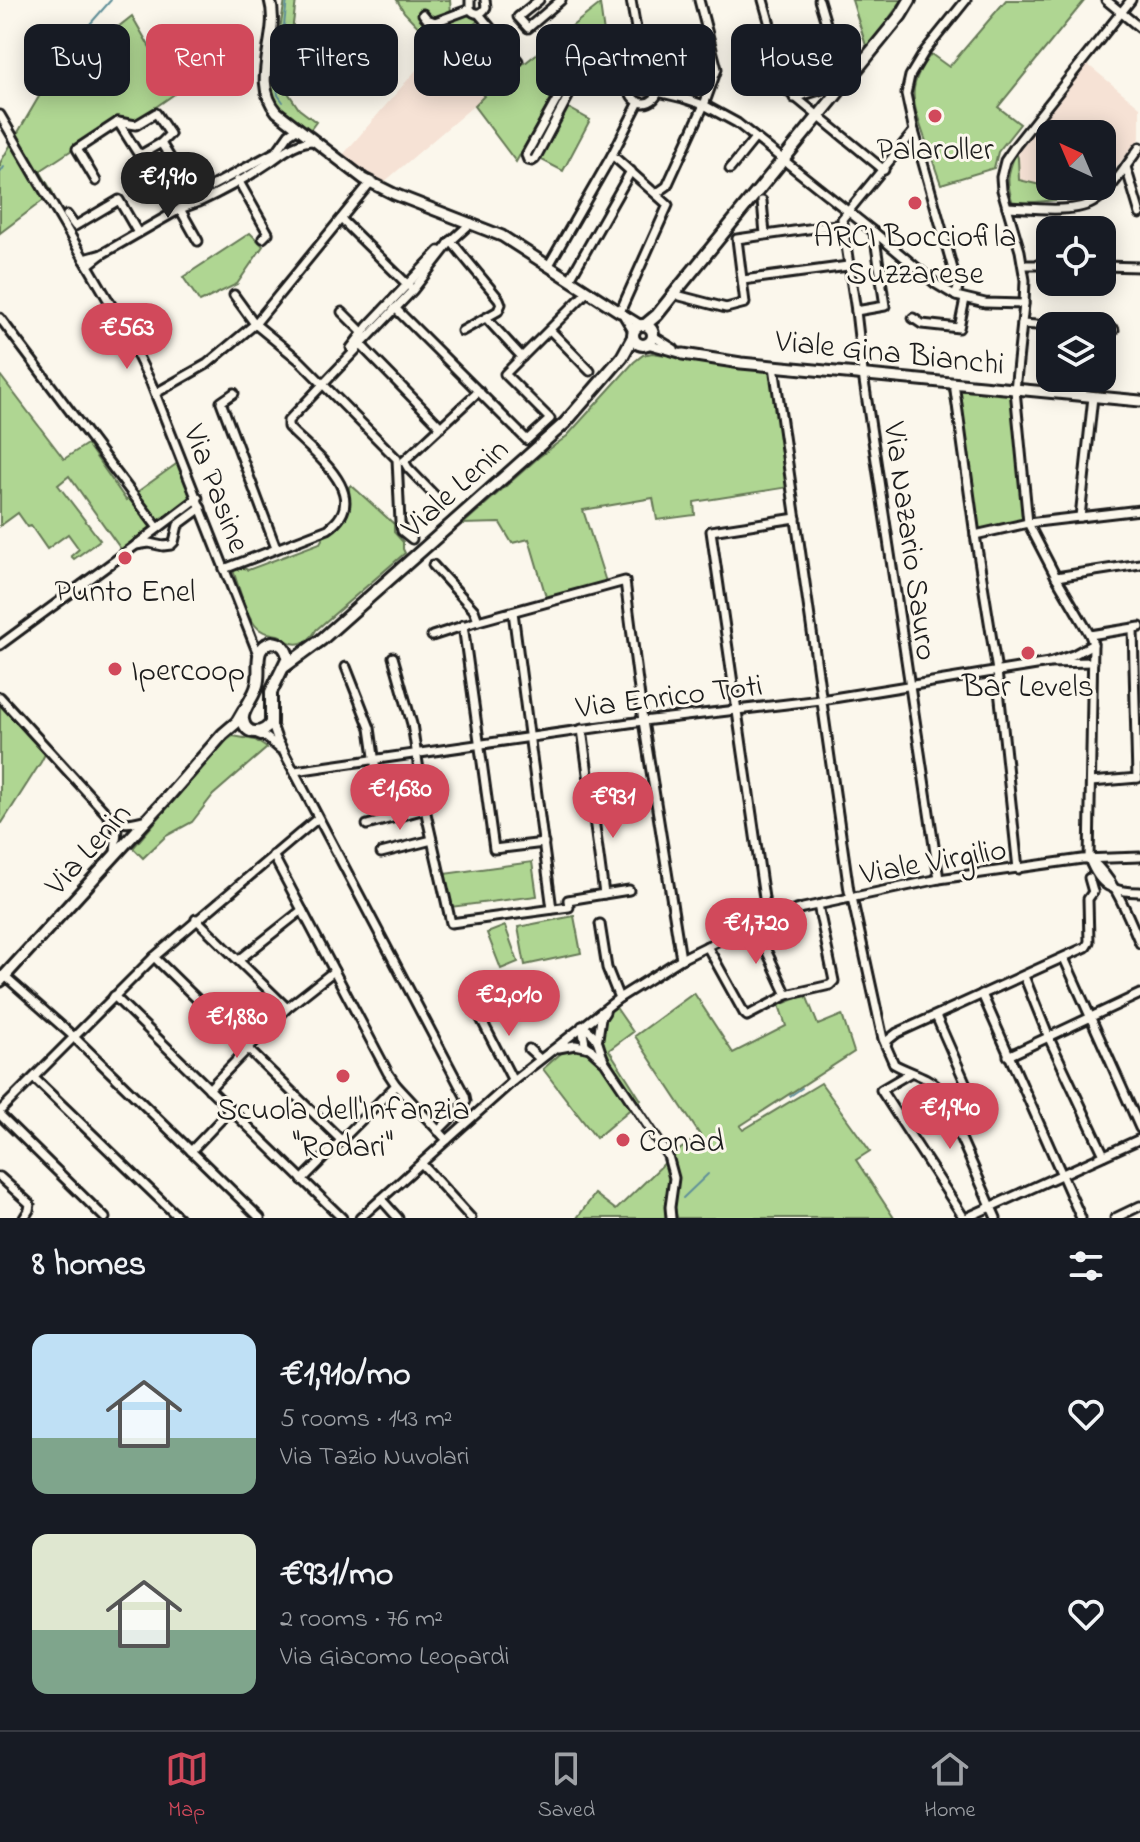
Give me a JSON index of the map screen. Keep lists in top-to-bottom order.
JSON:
{
  "streets": {
    "main road": ["Viale Lenin", "Via Lenin"],
    "street": [
      "Viale Gina Bianchi",
      "Via Pasine",
      "Via Nazario Sauro",
      "Via Enrico Toti",
      "Viale Virgilio"
    ]
  },
  "crossings": [
    ["Viale Gina Bianchi", "Via Nazario Sauro"],
    ["Via Pasine", "Via Lenin"],
    ["Via Nazario Sauro", "Via Enrico Toti"],
    ["Via Nazario Sauro", "Viale Virgilio"]
  ],
  "places": [
    "Palaroller",
    "ARCI Bocciofila Suzzarese",
    "Punto Enel",
    "Bar Levels",
    "Ipercoop",
    "Scuola dell'Infanzia \"Rodari\"",
    "Conad"
  ],
  "north": "top left",
  "page": {
    "chip": [
      "Buy",
      "Rent",
      "Filters",
      "New",
      "Apartment",
      "House"
    ],
    "price": [
      "€1,910",
      "€563",
      "€1,680",
      "€931",
      "€1,720",
      "€2,010",
      "€1,880",
      "€1,940"
    ],
    "heading": "8 homes",
    "list": [
      {
        "name": "€1,910/mo",
        "note": "5 rooms · 143 m² · Via Tazio Nuvolari"
      },
      {
        "name": "€931/mo",
        "note": "2 rooms · 76 m² · Via Giacomo Leopardi"
      }
    ],
    "tabs": ["Map", "Saved", "Home"]
  }
}
